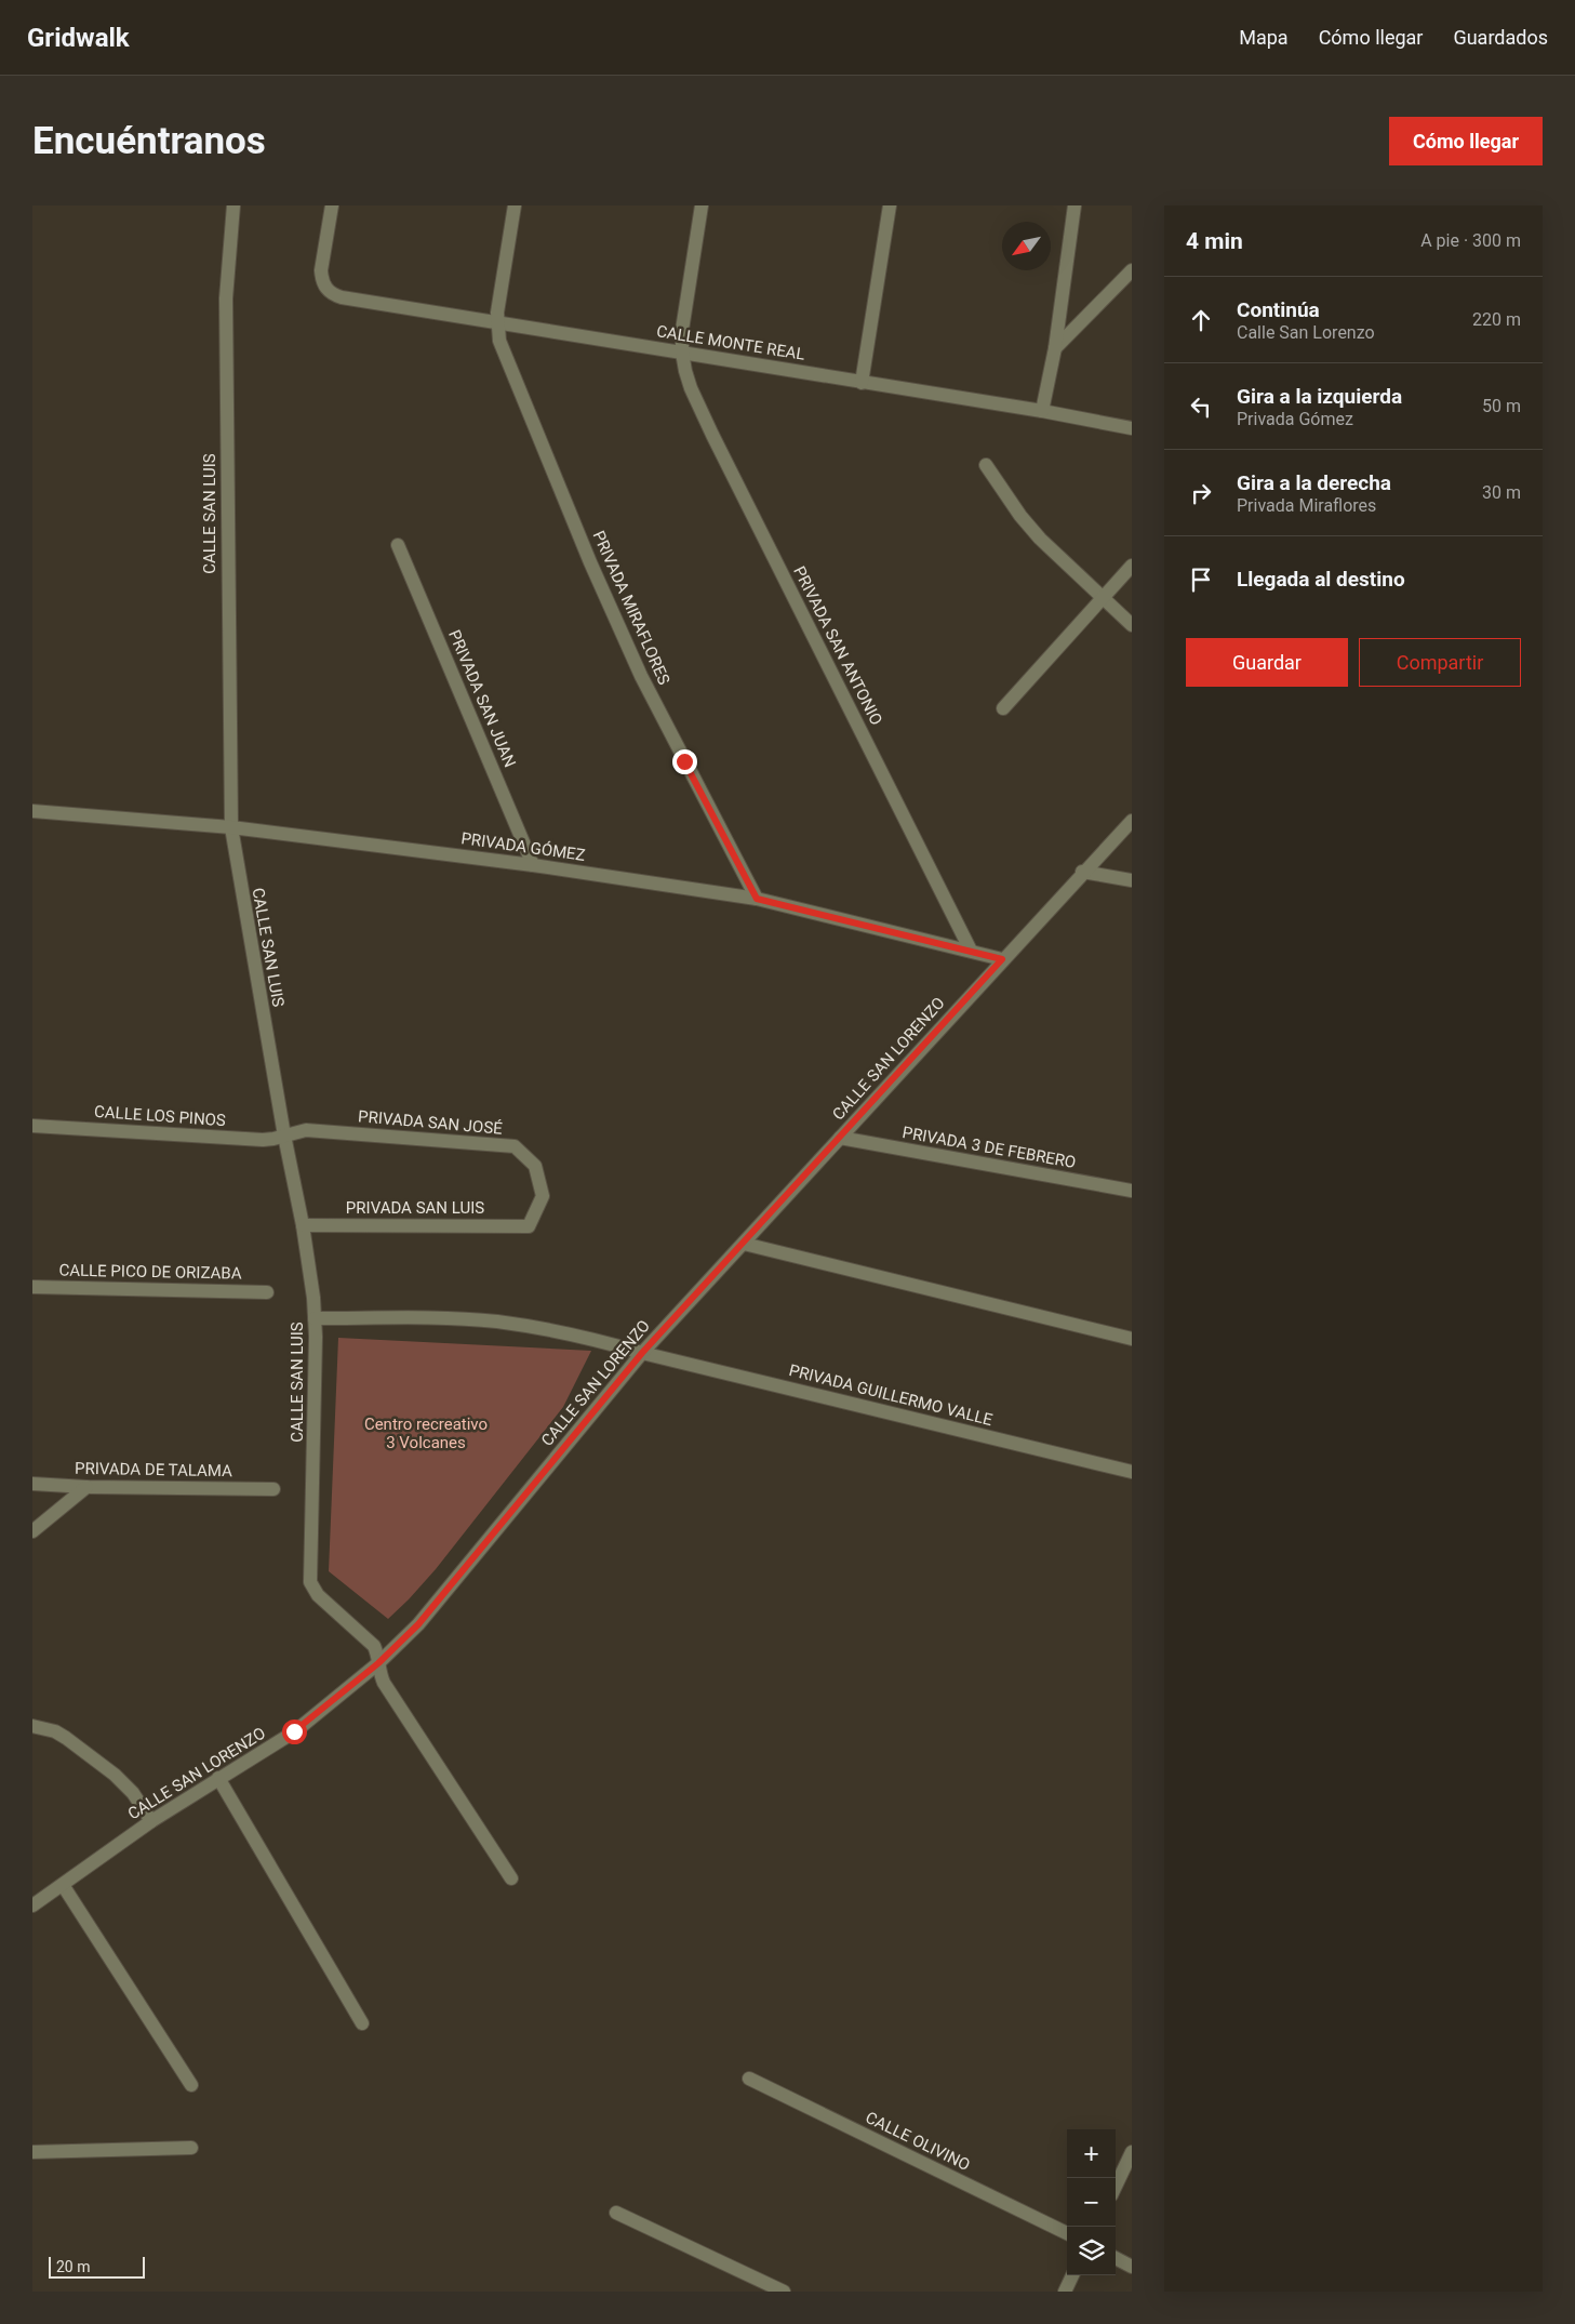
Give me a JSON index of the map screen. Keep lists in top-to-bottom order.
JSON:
{
  "streets": {
    "street": [
      "CALLE MONTE REAL",
      "CALLE SAN LUIS",
      "PRIVADA MIRAFLORES",
      "PRIVADA SAN ANTONIO",
      "PRIVADA SAN JUAN",
      "PRIVADA GÓMEZ",
      "CALLE SAN LORENZO",
      "CALLE LOS PINOS",
      "PRIVADA SAN JOSÉ",
      "PRIVADA 3 DE FEBRERO",
      "PRIVADA SAN LUIS",
      "CALLE PICO DE ORIZABA",
      "PRIVADA GUILLERMO VALLE",
      "PRIVADA DE TALAMA",
      "CALLE OLIVINO"
    ]
  },
  "crossings": [
    ["CALLE MONTE REAL", "PRIVADA MIRAFLORES"],
    ["CALLE MONTE REAL", "PRIVADA SAN ANTONIO"],
    ["CALLE SAN LUIS", "PRIVADA GÓMEZ"],
    ["CALLE SAN LUIS", "CALLE SAN LORENZO"],
    ["CALLE SAN LUIS", "CALLE LOS PINOS"],
    ["CALLE SAN LUIS", "PRIVADA SAN JOSÉ"],
    ["CALLE SAN LUIS", "PRIVADA SAN LUIS"],
    ["CALLE SAN LUIS", "PRIVADA GUILLERMO VALLE"],
    ["PRIVADA MIRAFLORES", "PRIVADA GÓMEZ"],
    ["PRIVADA SAN ANTONIO", "PRIVADA GÓMEZ"],
    ["PRIVADA SAN JUAN", "PRIVADA GÓMEZ"],
    ["PRIVADA GÓMEZ", "CALLE SAN LORENZO"],
    ["CALLE SAN LORENZO", "PRIVADA 3 DE FEBRERO"],
    ["CALLE SAN LORENZO", "PRIVADA GUILLERMO VALLE"],
    ["CALLE LOS PINOS", "PRIVADA SAN JOSÉ"],
    ["PRIVADA SAN JOSÉ", "PRIVADA SAN LUIS"]
  ],
  "parks": ["Centro recreativo 3 Volcanes"],
  "scale_bar": "20 m",
  "north": "bottom left",
  "page": {
    "header": "Gridwalk",
    "nav": ["Mapa", "Cómo llegar", "Guardados"],
    "buttons": [
      "Cómo llegar",
      ["Guardar", "Compartir"]
    ],
    "title": "Encuéntranos",
    "heading": ["4 min", "A pie · 300 m"],
    "list": [
      ["Continúa", "Calle San Lorenzo", "220 m"],
      ["Gira a la izquierda", "Privada Gómez", "50 m"],
      ["Gira a la derecha", "Privada Miraflores", "30 m"],
      "Llegada al destino"
    ],
    "map_buttons": ["+", "−"],
    "scale": "20 m"
  }
}
